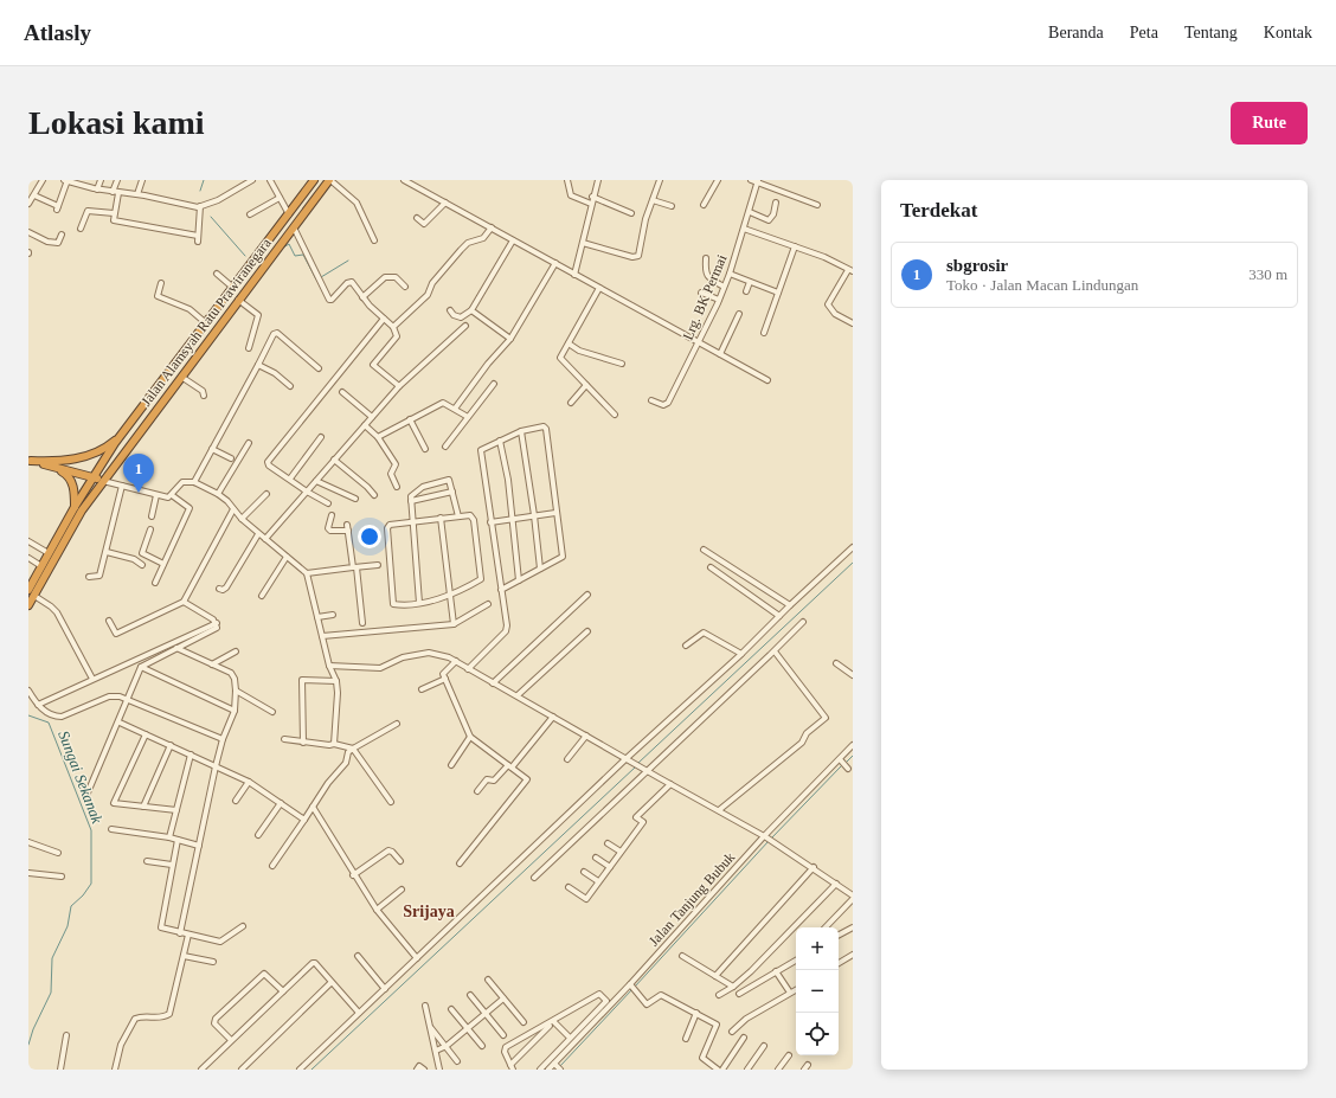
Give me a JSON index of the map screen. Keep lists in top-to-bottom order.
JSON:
{
  "streets": {
    "highway": ["Jalan Alamsyah Ratu Prawiranegara"],
    "street": ["Lrg. BK Permai", "Jalan Tanjung Bubuk"]
  },
  "districts": ["Srijaya"],
  "water": ["Sungai Sekanak"],
  "page": {
    "header": "Atlasly",
    "nav": [
      "Beranda",
      "Peta",
      "Tentang",
      "Kontak"
    ],
    "buttons": "Rute",
    "title": "Lokasi kami",
    "heading": "Terdekat",
    "list": [
      {
        "mark": "1",
        "name": "sbgrosir",
        "note": "Toko · Jalan Macan Lindungan",
        "value": "330 m"
      }
    ],
    "pins": "1",
    "map_buttons": ["+", "−"]
  }
}
